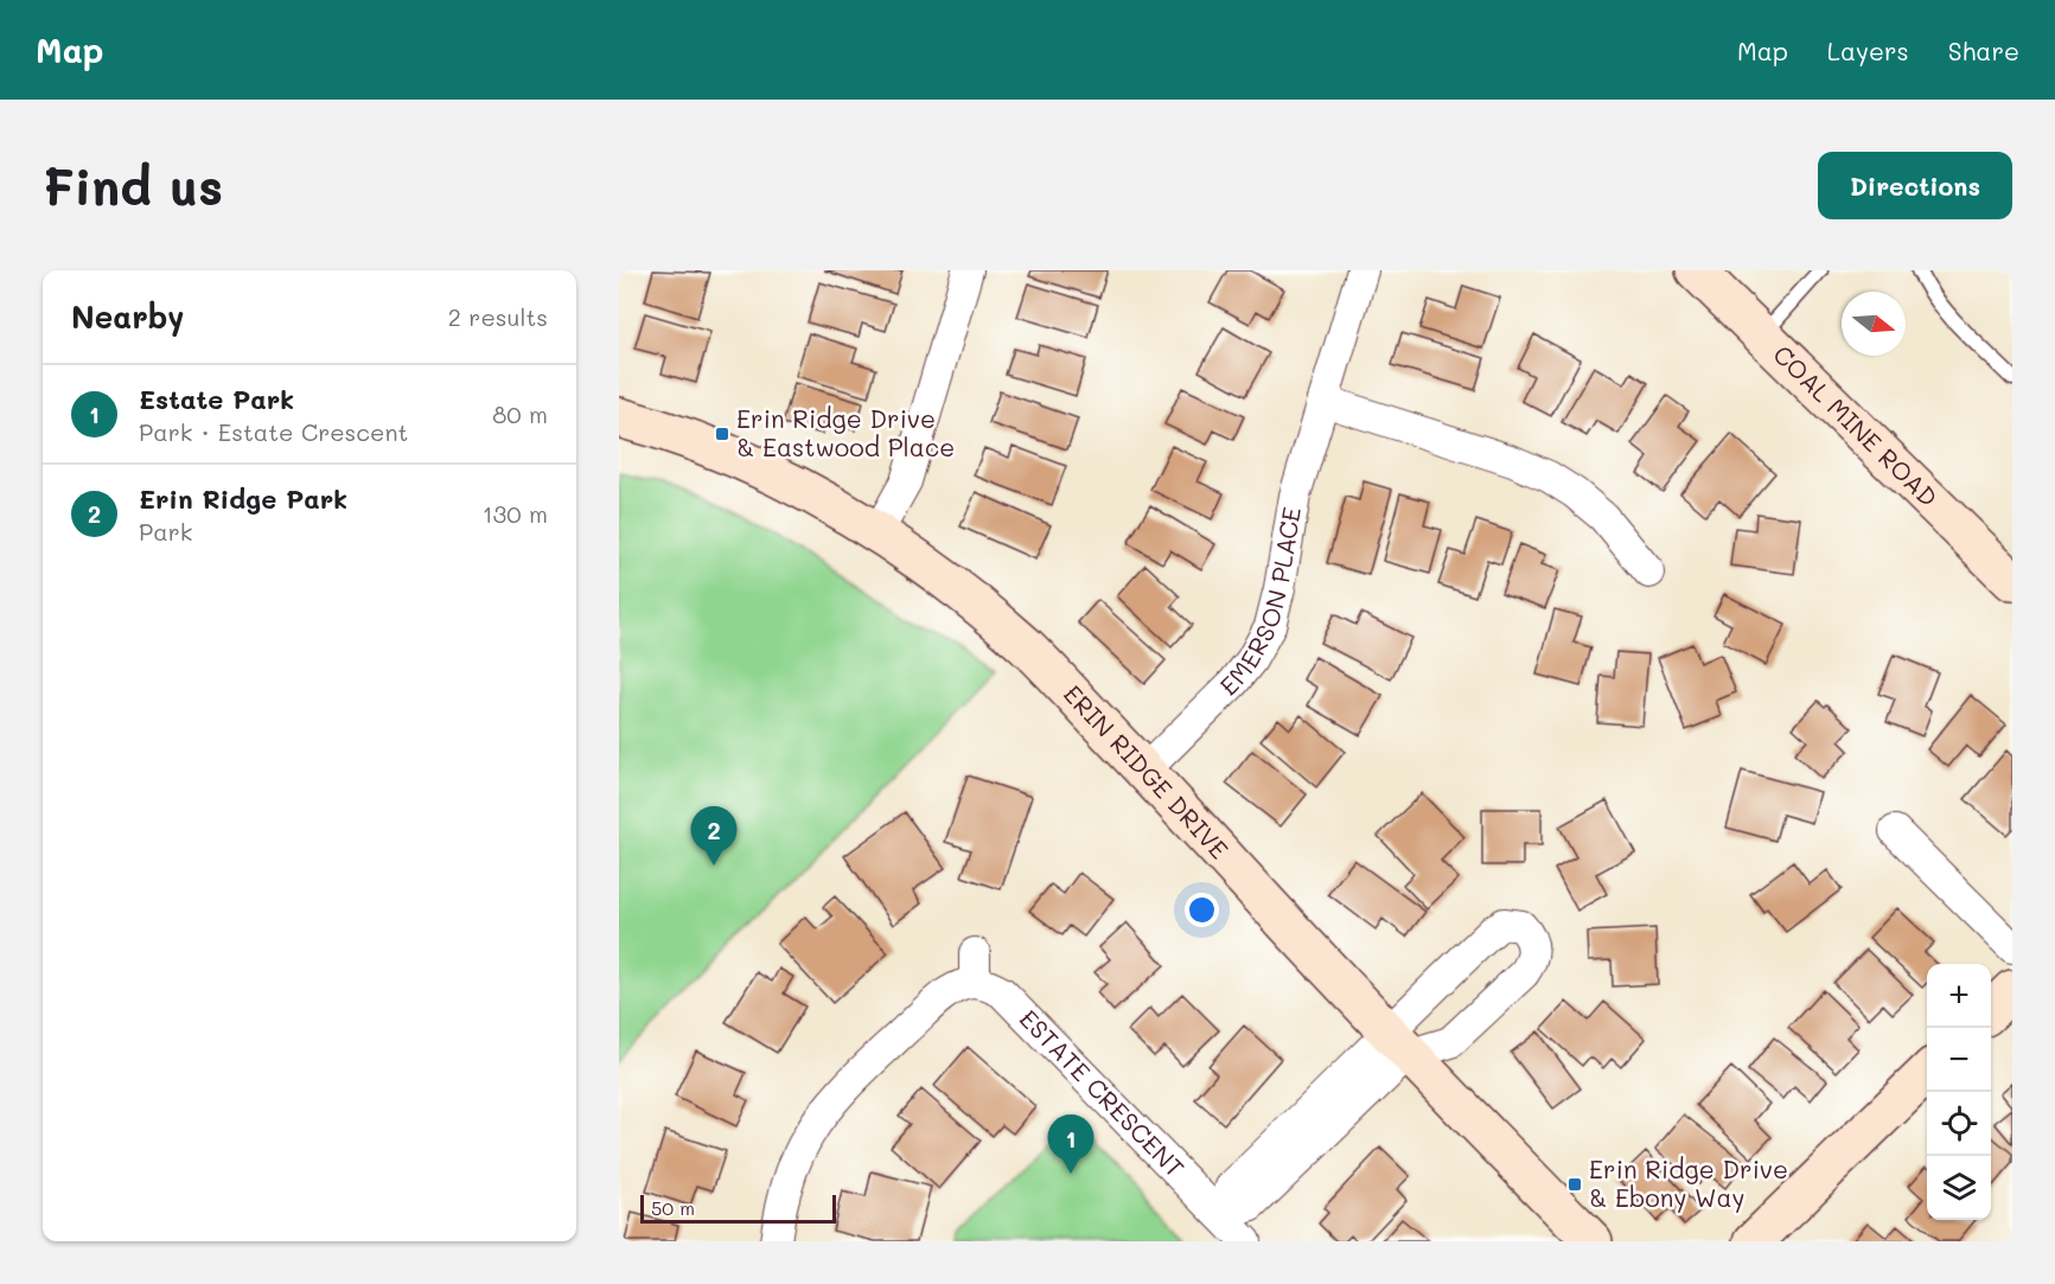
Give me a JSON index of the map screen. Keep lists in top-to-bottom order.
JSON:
{
  "streets": {
    "street": [
      "COAL MINE ROAD",
      "EMERSON PLACE",
      "ERIN RIDGE DRIVE",
      "ESTATE CRESCENT"
    ]
  },
  "crossings": [
    ["EMERSON PLACE", "ERIN RIDGE DRIVE"]
  ],
  "places": {
    "transit": ["Erin Ridge Drive & Eastwood Place", "Erin Ridge Drive & Ebony Way"]
  },
  "scale_bar": "50 m",
  "north": "right",
  "page": {
    "header": "Map",
    "nav": ["Map", "Layers", "Share"],
    "buttons": "Directions",
    "title": "Find us",
    "heading": ["Nearby", "2 results"],
    "list": [
      {
        "mark": "1",
        "name": "Estate Park",
        "note": "Park · Estate Crescent",
        "value": "80 m"
      },
      {
        "mark": "2",
        "name": "Erin Ridge Park",
        "note": "Park",
        "value": "130 m"
      }
    ],
    "pins": ["2", "1"],
    "map_buttons": ["+", "−"],
    "scale": "50 m"
  }
}
